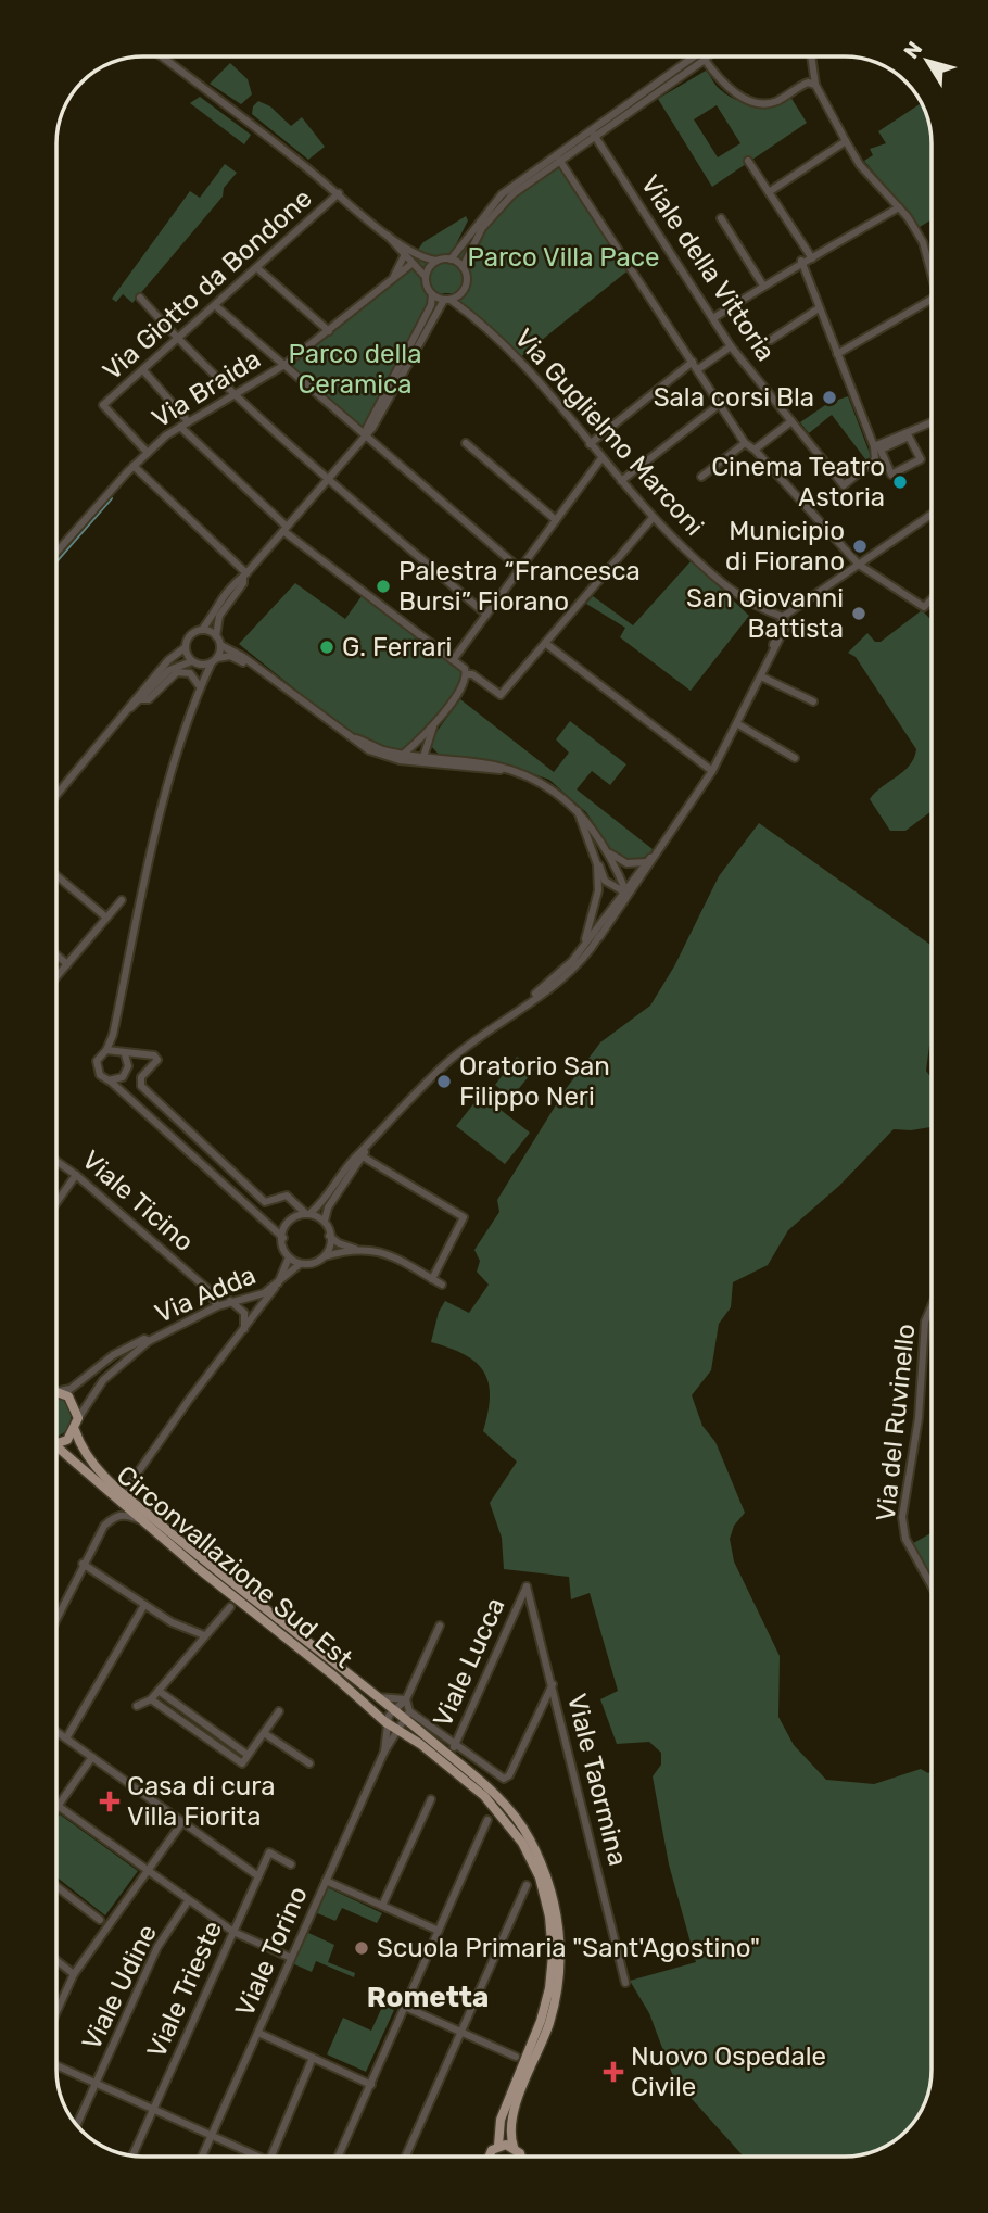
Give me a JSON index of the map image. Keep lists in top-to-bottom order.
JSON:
{
  "streets": {
    "main road": ["Circonvallazione Sud Est"],
    "street": [
      "Viale della Vittoria",
      "Via Giotto da Bondone",
      "Via Braida",
      "Via Guglielmo Marconi",
      "Viale Ticino",
      "Via Adda",
      "Via del Ruvinello",
      "Viale Lucca",
      "Viale Taormina",
      "Viale Torino",
      "Viale Udine",
      "Viale Trieste"
    ]
  },
  "crossings": [
    ["Via Giotto da Bondone", "Via Braida"],
    ["Viale Ticino", "Via Adda"],
    ["Circonvallazione Sud Est", "Viale Lucca"],
    ["Circonvallazione Sud Est", "Viale Taormina"],
    ["Circonvallazione Sud Est", "Viale Torino"],
    ["Viale Lucca", "Viale Taormina"]
  ],
  "districts": ["Rometta"],
  "parks": ["Parco Villa Pace", "Parco della Ceramica"],
  "places": {
    "other": [
      "Sala corsi Bla",
      "Cinema Teatro Astoria",
      "Municipio di Fiorano",
      "Palestra “Francesca Bursi” Fiorano",
      "San Giovanni Battista",
      "G. Ferrari",
      "Oratorio San Filippo Neri",
      "Scuola Primaria \"Sant'Agostino\""
    ],
    "health": ["Casa di cura Villa Fiorita", "Nuovo Ospedale Civile"]
  },
  "north": "top left"
}
